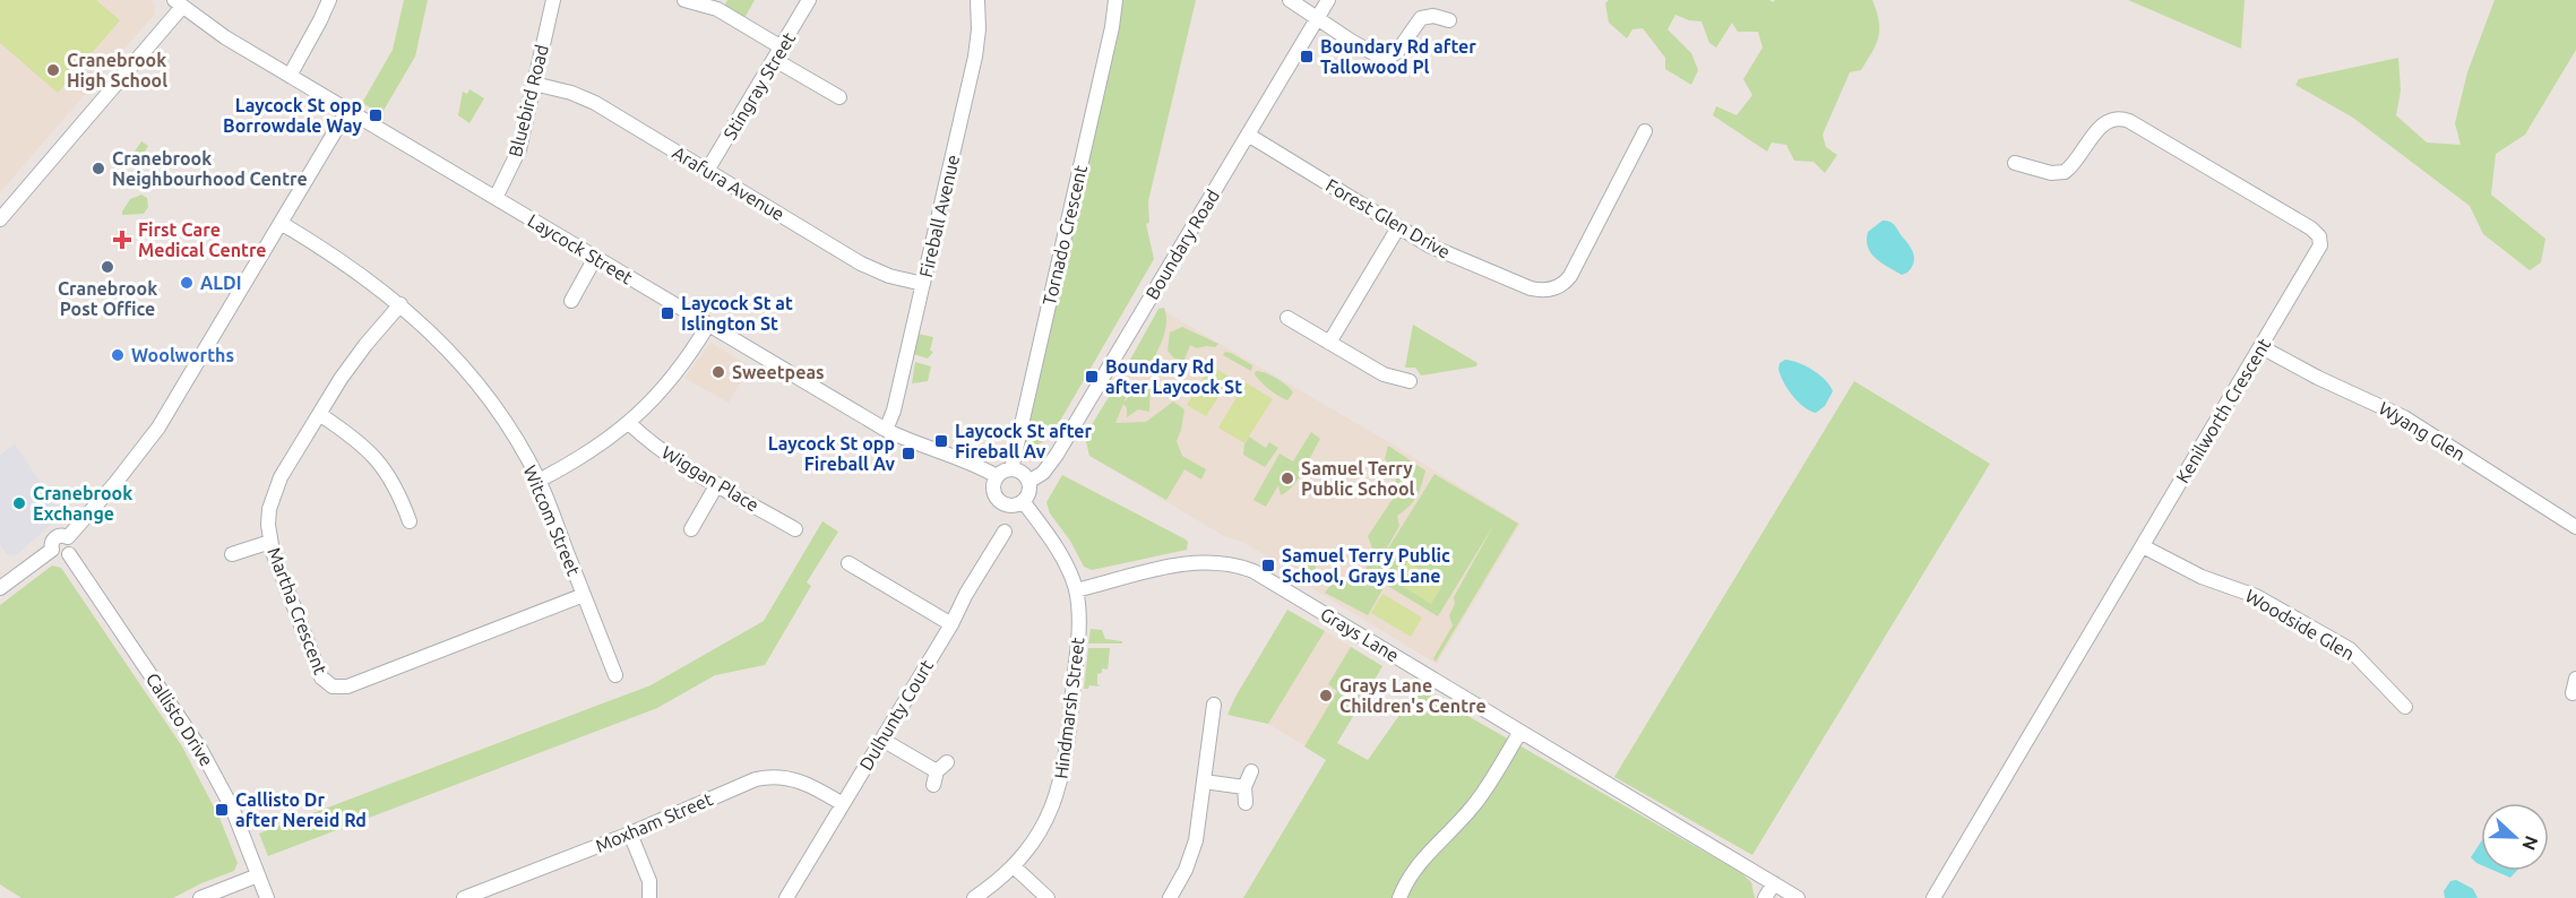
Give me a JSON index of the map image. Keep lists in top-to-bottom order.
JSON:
{
  "streets": {
    "street": [
      "Stingray Street",
      "Bluebird Road",
      "Arafura Avenue",
      "Fireball Avenue",
      "Forest Glen Drive",
      "Tornado Crescent",
      "Boundary Road",
      "Laycock Street",
      "Kenilworth Crescent",
      "Wyang Glen",
      "Wiggan Place",
      "Witcom Street",
      "Martha Crescent",
      "Woodside Glen",
      "Grays Lane",
      "Hindmarsh Street",
      "Dulhunty Court",
      "Callisto Drive",
      "Moxham Street"
    ]
  },
  "crossings": [
    ["Stingray Street", "Arafura Avenue"],
    ["Bluebird Road", "Arafura Avenue"],
    ["Bluebird Road", "Laycock Street"],
    ["Arafura Avenue", "Fireball Avenue"],
    ["Fireball Avenue", "Laycock Street"],
    ["Forest Glen Drive", "Boundary Road"],
    ["Tornado Crescent", "Boundary Road"],
    ["Tornado Crescent", "Laycock Street"],
    ["Tornado Crescent", "Hindmarsh Street"],
    ["Boundary Road", "Laycock Street"],
    ["Boundary Road", "Hindmarsh Street"],
    ["Laycock Street", "Hindmarsh Street"],
    ["Kenilworth Crescent", "Wyang Glen"],
    ["Kenilworth Crescent", "Woodside Glen"],
    ["Witcom Street", "Martha Crescent"],
    ["Grays Lane", "Hindmarsh Street"],
    ["Dulhunty Court", "Moxham Street"]
  ],
  "places": {
    "transit": [
      "Boundary Rd after Tallowood Pl",
      "Laycock St opp Borrowdale Way",
      "Laycock St at Islington St",
      "Boundary Rd after Laycock St",
      "Laycock St after Fireball Av",
      "Laycock St opp Fireball Av",
      "Samuel Terry Public School, Grays Lane",
      "Callisto Dr after Nereid Rd"
    ],
    "other": [
      "Cranebrook High School",
      "Cranebrook Neighbourhood Centre",
      "Cranebrook Post Office",
      "ALDI",
      "Woolworths",
      "Sweetpeas",
      "Samuel Terry Public School",
      "Cranebrook Exchange",
      "Grays Lane Children's Centre"
    ],
    "health": ["First Care Medical Centre"]
  },
  "north": "right"
}
